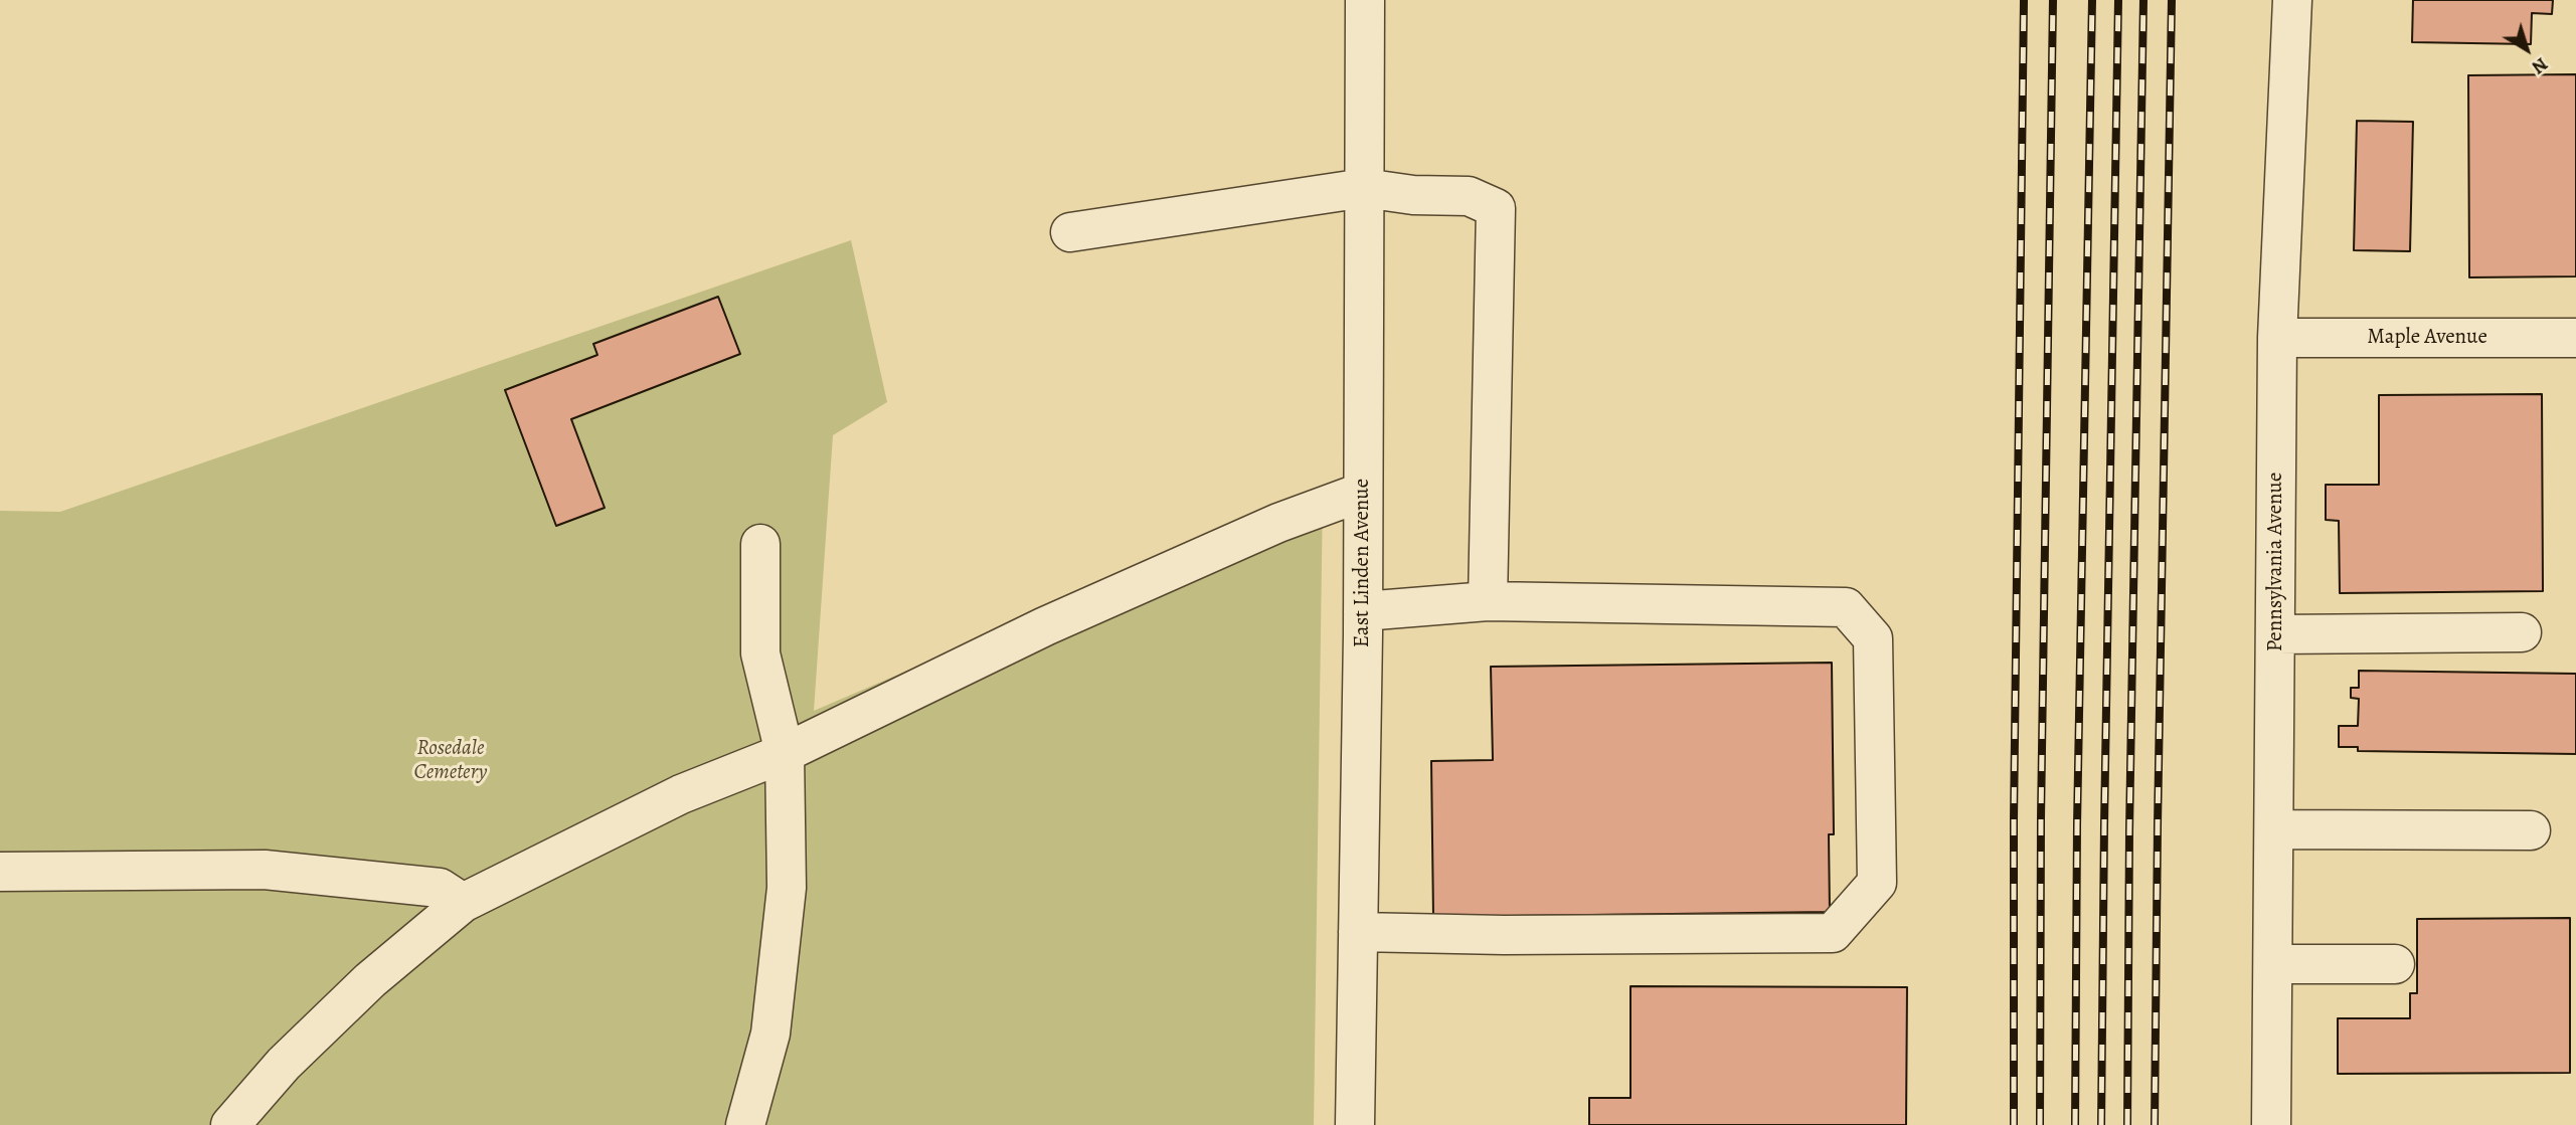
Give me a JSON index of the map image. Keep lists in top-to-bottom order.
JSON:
{
  "streets": {
    "street": ["Maple Avenue", "Pennsylvania Avenue", "East Linden Avenue"]
  },
  "crossings": [
    ["Maple Avenue", "Pennsylvania Avenue"]
  ],
  "parks": ["Rosedale Cemetery"],
  "north": "bottom right"
}
